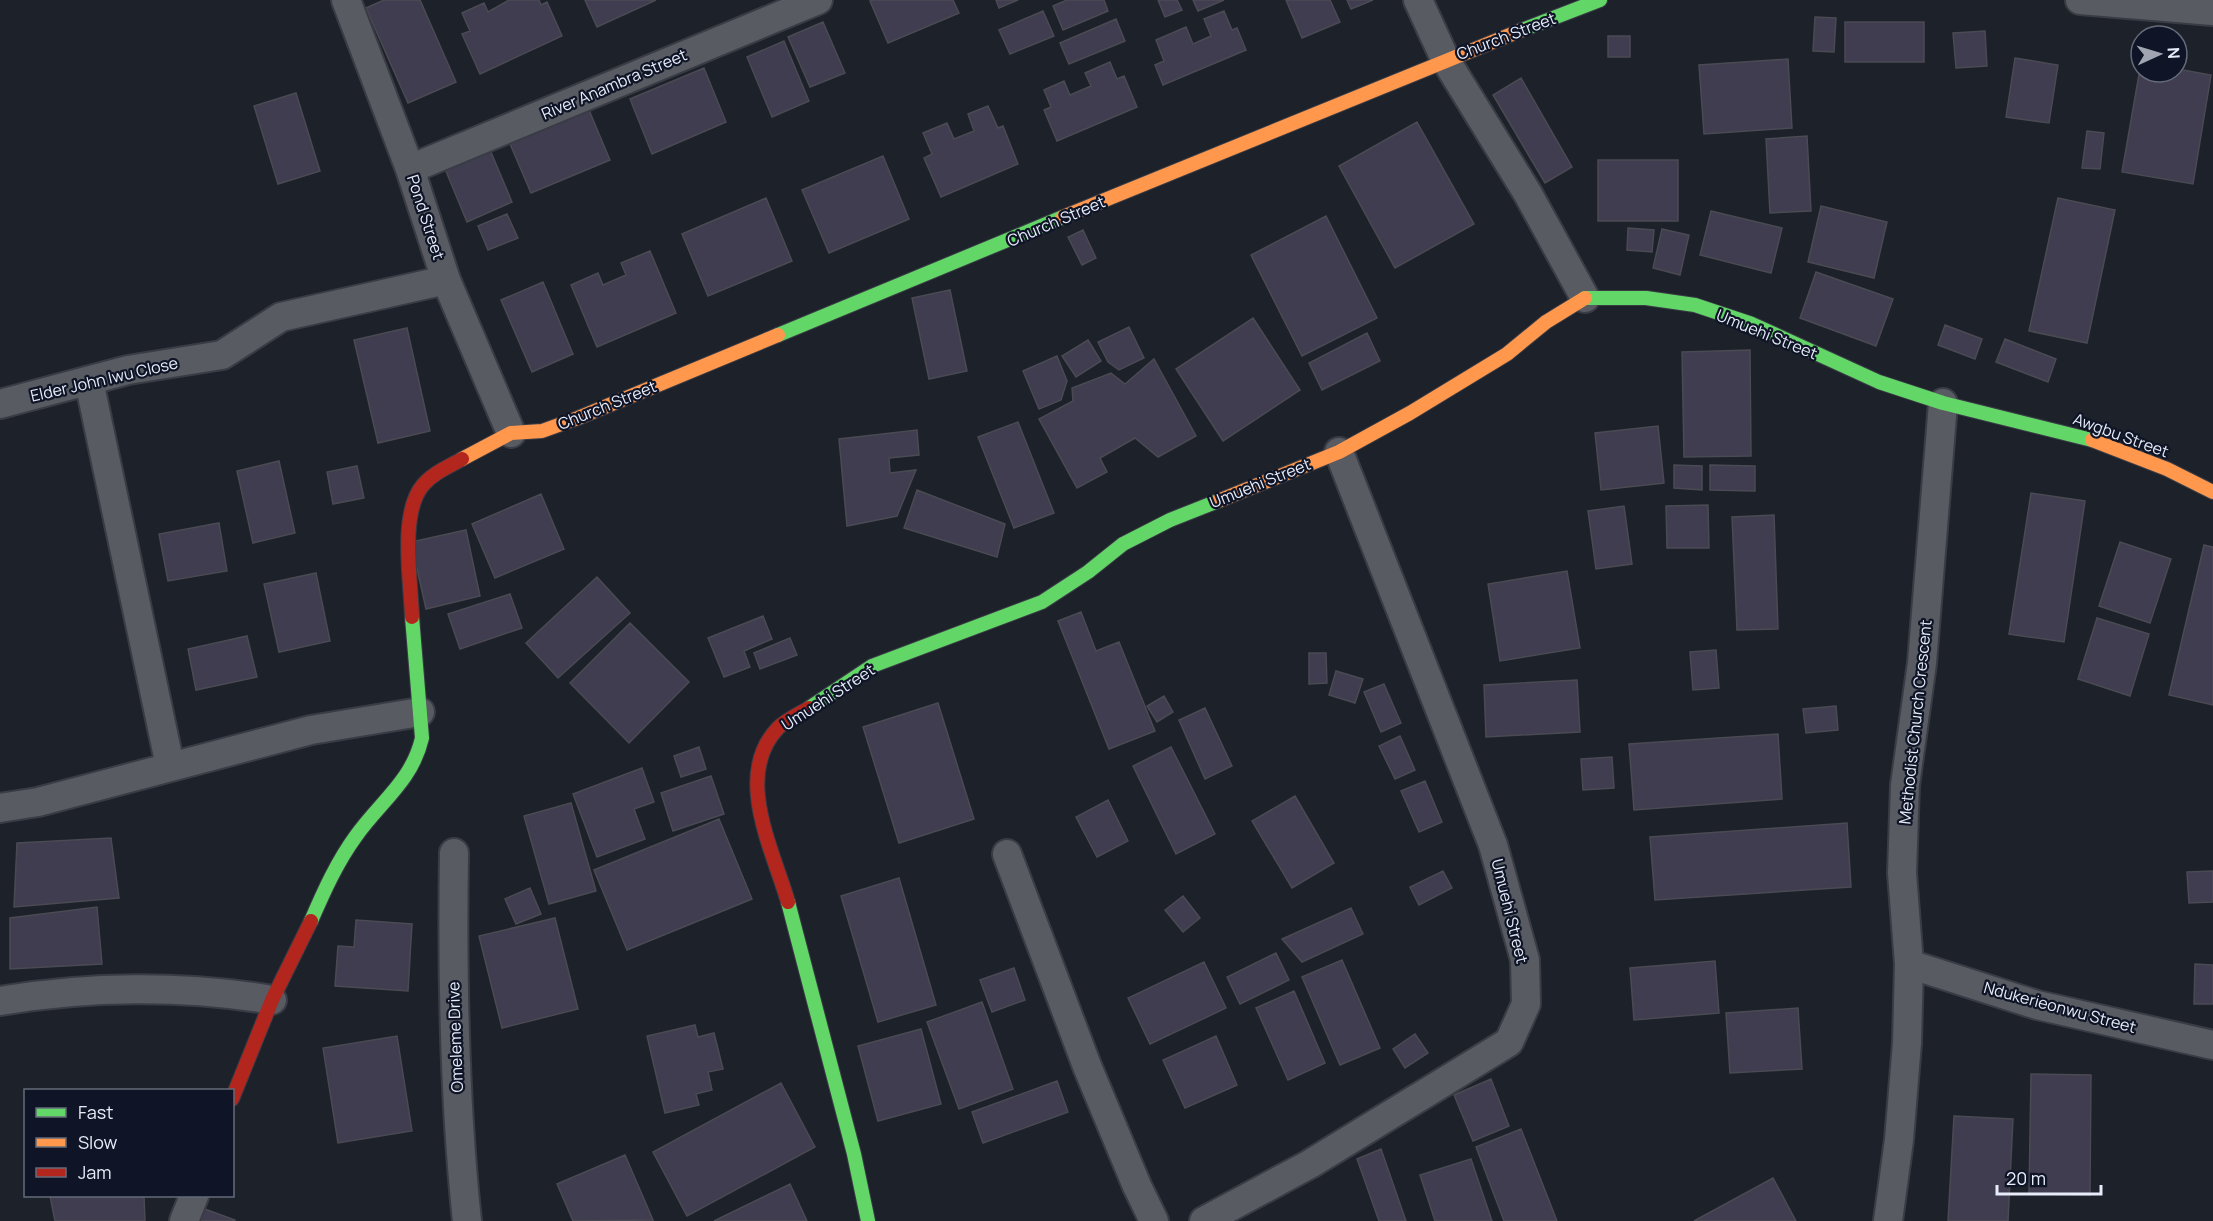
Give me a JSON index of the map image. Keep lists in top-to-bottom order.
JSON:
{
  "streets": {
    "street": [
      "Church Street",
      "River Anambra Street",
      "Pond Street",
      "Umuehi Street",
      "Elder John Iwu Close",
      "Awgbu Street",
      "Methodist Church Crescent",
      "Ndukerieonwu Street",
      "Omeleme Drive"
    ]
  },
  "crossings": [
    ["Church Street", "Pond Street"],
    ["River Anambra Street", "Pond Street"],
    ["Pond Street", "Elder John Iwu Close"],
    ["Umuehi Street", "Awgbu Street"],
    ["Umuehi Street", "Methodist Church Crescent"],
    ["Awgbu Street", "Methodist Church Crescent"],
    ["Methodist Church Crescent", "Ndukerieonwu Street"]
  ],
  "legend": ["Fast", "Slow", "Jam"],
  "scale_bar": "20 m",
  "north": "right"
}
